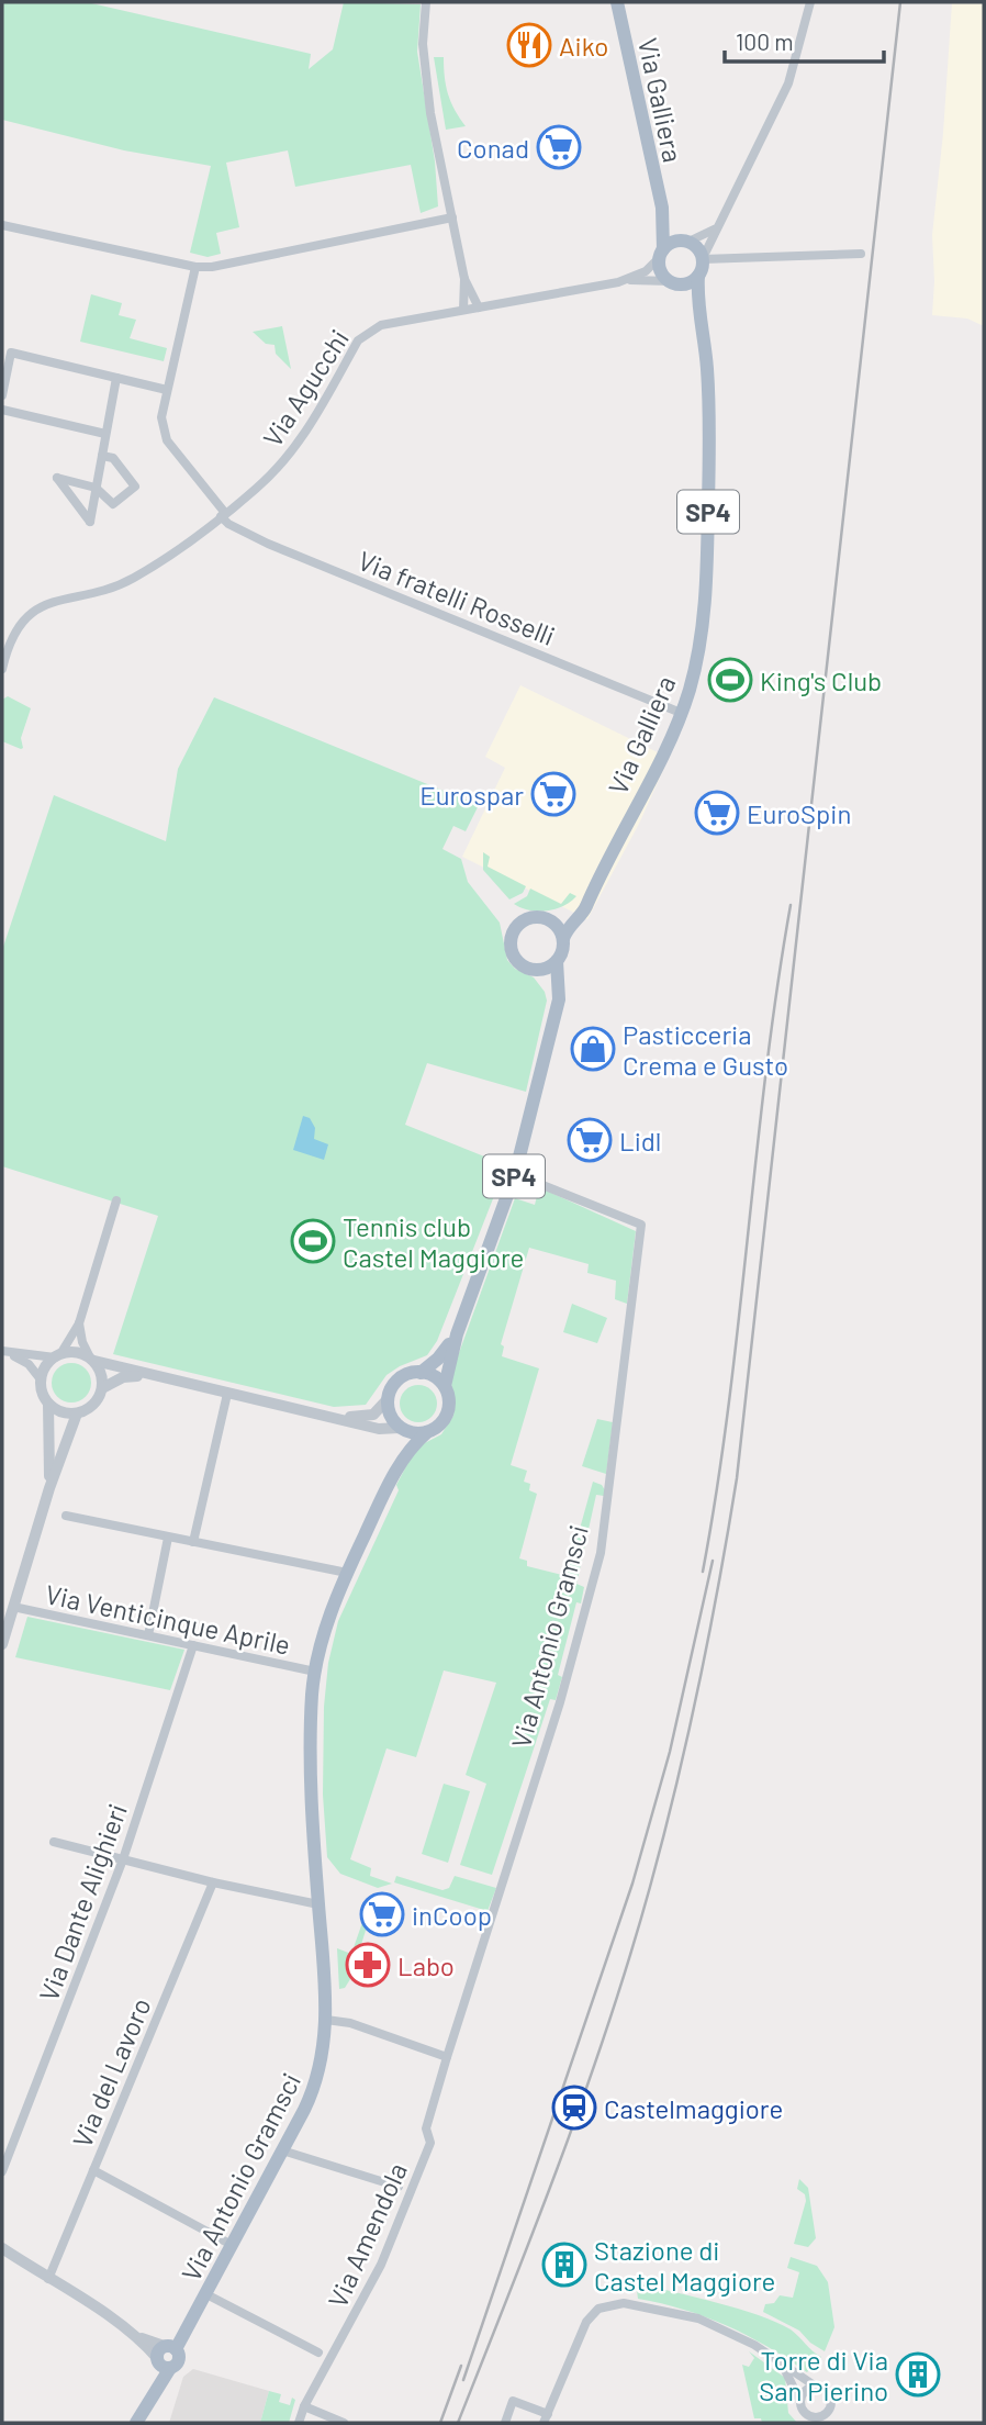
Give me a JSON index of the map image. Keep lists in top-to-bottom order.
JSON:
{
  "streets": {
    "main road": ["Via Galliera", "SP4", "Via Antonio Gramsci"],
    "street": [
      "Via Agucchi",
      "Via fratelli Rosselli",
      "Via Venticinque Aprile",
      "Via Dante Alighieri",
      "Via del Lavoro",
      "Via Amendola"
    ]
  },
  "crossings": [
    ["Via Galliera", "SP4"],
    ["Via Galliera", "Via fratelli Rosselli"],
    ["Via Agucchi", "Via fratelli Rosselli"],
    ["SP4", "Via Antonio Gramsci"],
    ["Via Venticinque Aprile", "Via Antonio Gramsci"],
    ["Via Venticinque Aprile", "Via Dante Alighieri"],
    ["Via Antonio Gramsci", "Via Amendola"]
  ],
  "places": {
    "restaurant": ["Aiko"],
    "supermarket": [
      "Conad",
      "Eurospar",
      "EuroSpin",
      "Lidl",
      "inCoop"
    ],
    "sports": ["King's Club", "Tennis club Castel Maggiore"],
    "shop": ["Pasticceria Crema e Gusto"],
    "pharmacy": ["Labo"],
    "station": ["Castelmaggiore"],
    "building": ["Stazione di Castel Maggiore", "Torre di Via San Pierino"]
  },
  "scale_bar": "100 m"
}
